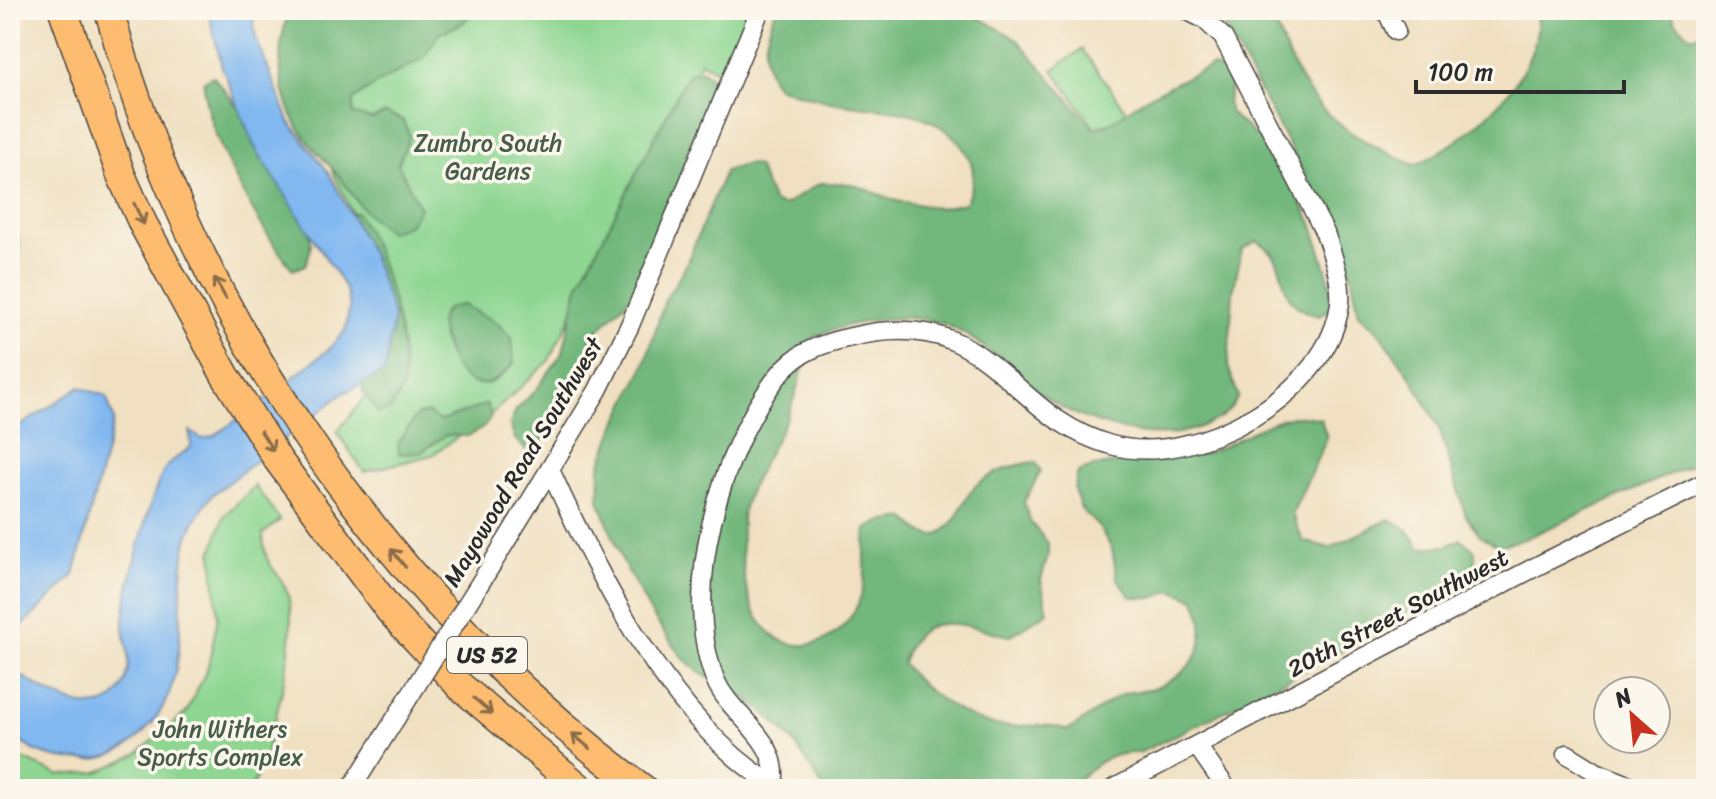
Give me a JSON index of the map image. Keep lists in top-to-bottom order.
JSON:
{
  "streets": {
    "highway": ["US 52"],
    "street": ["Mayowood Road Southwest", "20th Street Southwest"]
  },
  "parks": ["Zumbro South Gardens", "John Withers Sports Complex"],
  "scale_bar": "100 m",
  "north": "top left"
}
